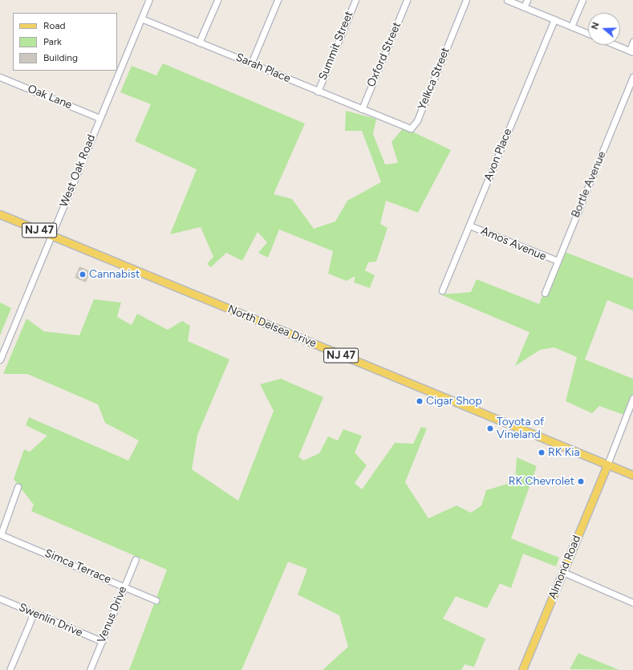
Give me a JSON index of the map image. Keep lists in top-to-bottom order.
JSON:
{
  "streets": {
    "main road": ["NJ 47", "North Delsea Drive", "Almond Road"],
    "street": [
      "Summit Street",
      "Oxford Street",
      "Sarah Place",
      "Yelkca Street",
      "Oak Lane",
      "Avon Place",
      "West Oak Road",
      "Bortle Avenue",
      "Amos Avenue",
      "Simca Terrace",
      "Venus Drive",
      "Swenlin Drive"
    ]
  },
  "crossings": [
    ["Summit Street", "Sarah Place"],
    ["Oxford Street", "Sarah Place"],
    ["Sarah Place", "Yelkca Street"],
    ["Sarah Place", "West Oak Road"],
    ["Oak Lane", "West Oak Road"],
    ["Avon Place", "Amos Avenue"],
    ["West Oak Road", "North Delsea Drive"],
    ["Bortle Avenue", "Amos Avenue"],
    ["North Delsea Drive", "Almond Road"],
    ["Simca Terrace", "Venus Drive"],
    ["Venus Drive", "Swenlin Drive"]
  ],
  "places": [
    "Cannabist",
    "Cigar Shop",
    "Toyota of Vineland",
    "RK Kia",
    "RK Chevrolet"
  ],
  "legend": ["Road", "Park", "Building"],
  "north": "left"
}
